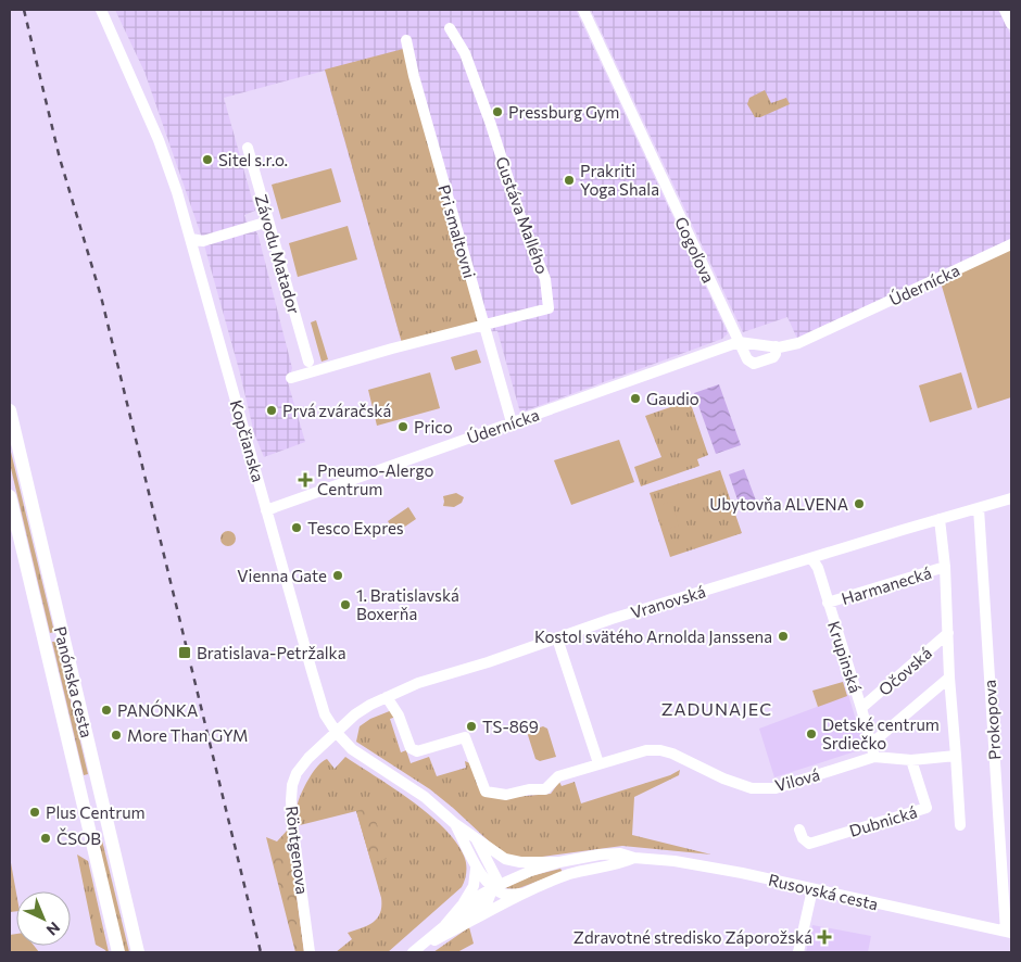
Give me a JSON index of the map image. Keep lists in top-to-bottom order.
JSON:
{
  "streets": {
    "main road": ["Panónska cesta"],
    "street": [
      "Gustáva Mallého",
      "Pri smaltovni",
      "Gogoľova",
      "Závodu Matador",
      "Údernícka",
      "Kopčianska",
      "Harmanecká",
      "Vranovská",
      "Krupinská",
      "Očovská",
      "Prokopova",
      "Vilová",
      "Dubnická",
      "Röntgenova",
      "Rusovská cesta"
    ]
  },
  "crossings": [
    ["Gustáva Mallého", "Pri smaltovni"],
    ["Pri smaltovni", "Údernícka"],
    ["Gogoľova", "Údernícka"],
    ["Údernícka", "Kopčianska"],
    ["Kopčianska", "Vranovská"],
    ["Kopčianska", "Röntgenova"],
    ["Kopčianska", "Rusovská cesta"],
    ["Harmanecká", "Krupinská"],
    ["Harmanecká", "Očovská"],
    ["Vranovská", "Krupinská"],
    ["Vranovská", "Očovská"],
    ["Vranovská", "Prokopova"],
    ["Vranovská", "Vilová"],
    ["Vranovská", "Röntgenova"],
    ["Krupinská", "Očovská"],
    ["Krupinská", "Vilová"],
    ["Očovská", "Vilová"],
    ["Prokopova", "Rusovská cesta"],
    ["Vilová", "Dubnická"]
  ],
  "districts": ["ZADUNAJEC"],
  "places": {
    "other": [
      "Pressburg Gym",
      "Sitel s.r.o.",
      "Prakriti Yoga Shala",
      "Gaudio",
      "Prvá zváračská",
      "Prico",
      "Ubytovňa ALVENA",
      "Tesco Expres",
      "Vienna Gate",
      "1. Bratislavská Boxerňa",
      "Kostol svätého Arnolda Janssena",
      "PANÓNKA",
      "TS-869",
      "Detské centrum Srdiečko",
      "More Than GYM",
      "Plus Centrum",
      "ČSOB"
    ],
    "health": ["Pneumo-Alergo Centrum", "Zdravotné stredisko Záporožská"],
    "transit": ["Bratislava-Petržalka"]
  },
  "north": "bottom right"
}
